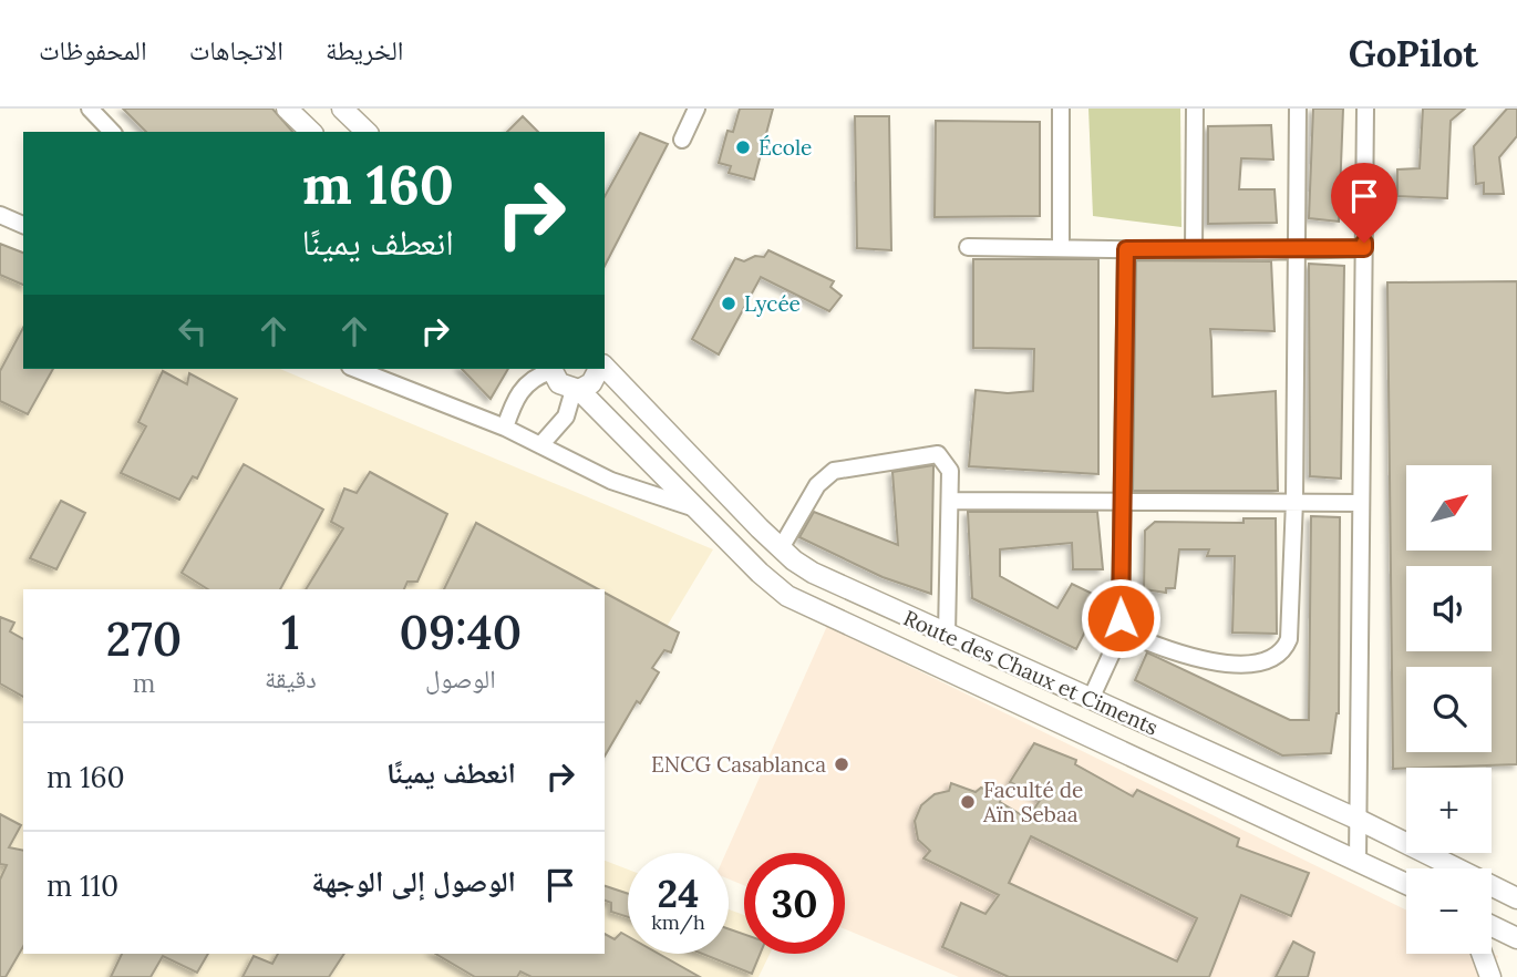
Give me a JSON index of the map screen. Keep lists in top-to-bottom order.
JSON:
{
  "streets": {
    "street": ["Route des Chaux et Ciments"]
  },
  "places": [
    "École",
    "Lycée",
    "ENCG Casablanca",
    "Faculté de Aïn Sebaa"
  ],
  "north": "top right",
  "page": {
    "header": "GoPilot",
    "nav": ["الخريطة", "الاتجاهات", "المحفوظات"],
    "turn": ["160 m", "انعطف يمينًا"],
    "map_buttons": ["+", "−"],
    "eta": [
      "09:40",
      "الوصول",
      "1",
      "دقيقة",
      "270",
      "m"
    ],
    "list": [
      {
        "name": "انعطف يمينًا",
        "value": "160 m"
      },
      {
        "name": "الوصول إلى الوجهة",
        "value": "110 m"
      }
    ],
    "speed": "24 km/h",
    "limit": "30"
  }
}
